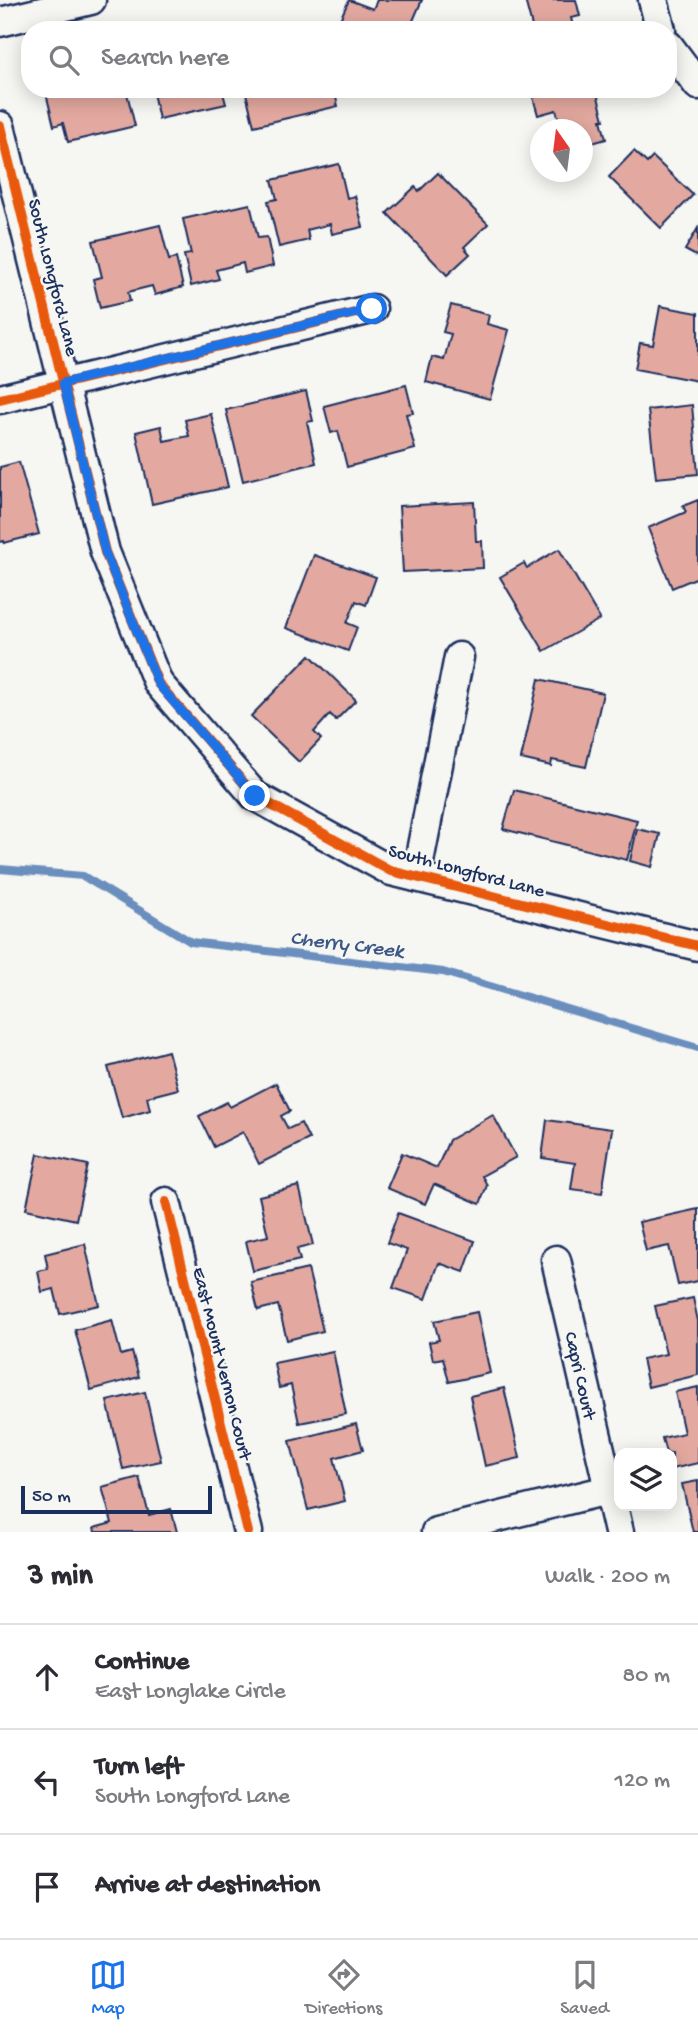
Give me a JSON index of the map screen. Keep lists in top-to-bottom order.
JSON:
{
  "streets": {
    "street": ["South Longford Lane", "East Mount Vernon Court", "Capri Court"]
  },
  "water": ["Cherry Creek"],
  "scale_bar": "50 m",
  "north": "top",
  "page": {
    "search": "Search here",
    "scale": "50 m",
    "heading": ["3 min", "Walk · 200 m"],
    "list": [
      ["Continue", "East Longlake Circle", "80 m"],
      ["Turn left", "South Longford Lane", "120 m"],
      "Arrive at destination"
    ],
    "nav": ["Map", "Directions", "Saved"]
  }
}
